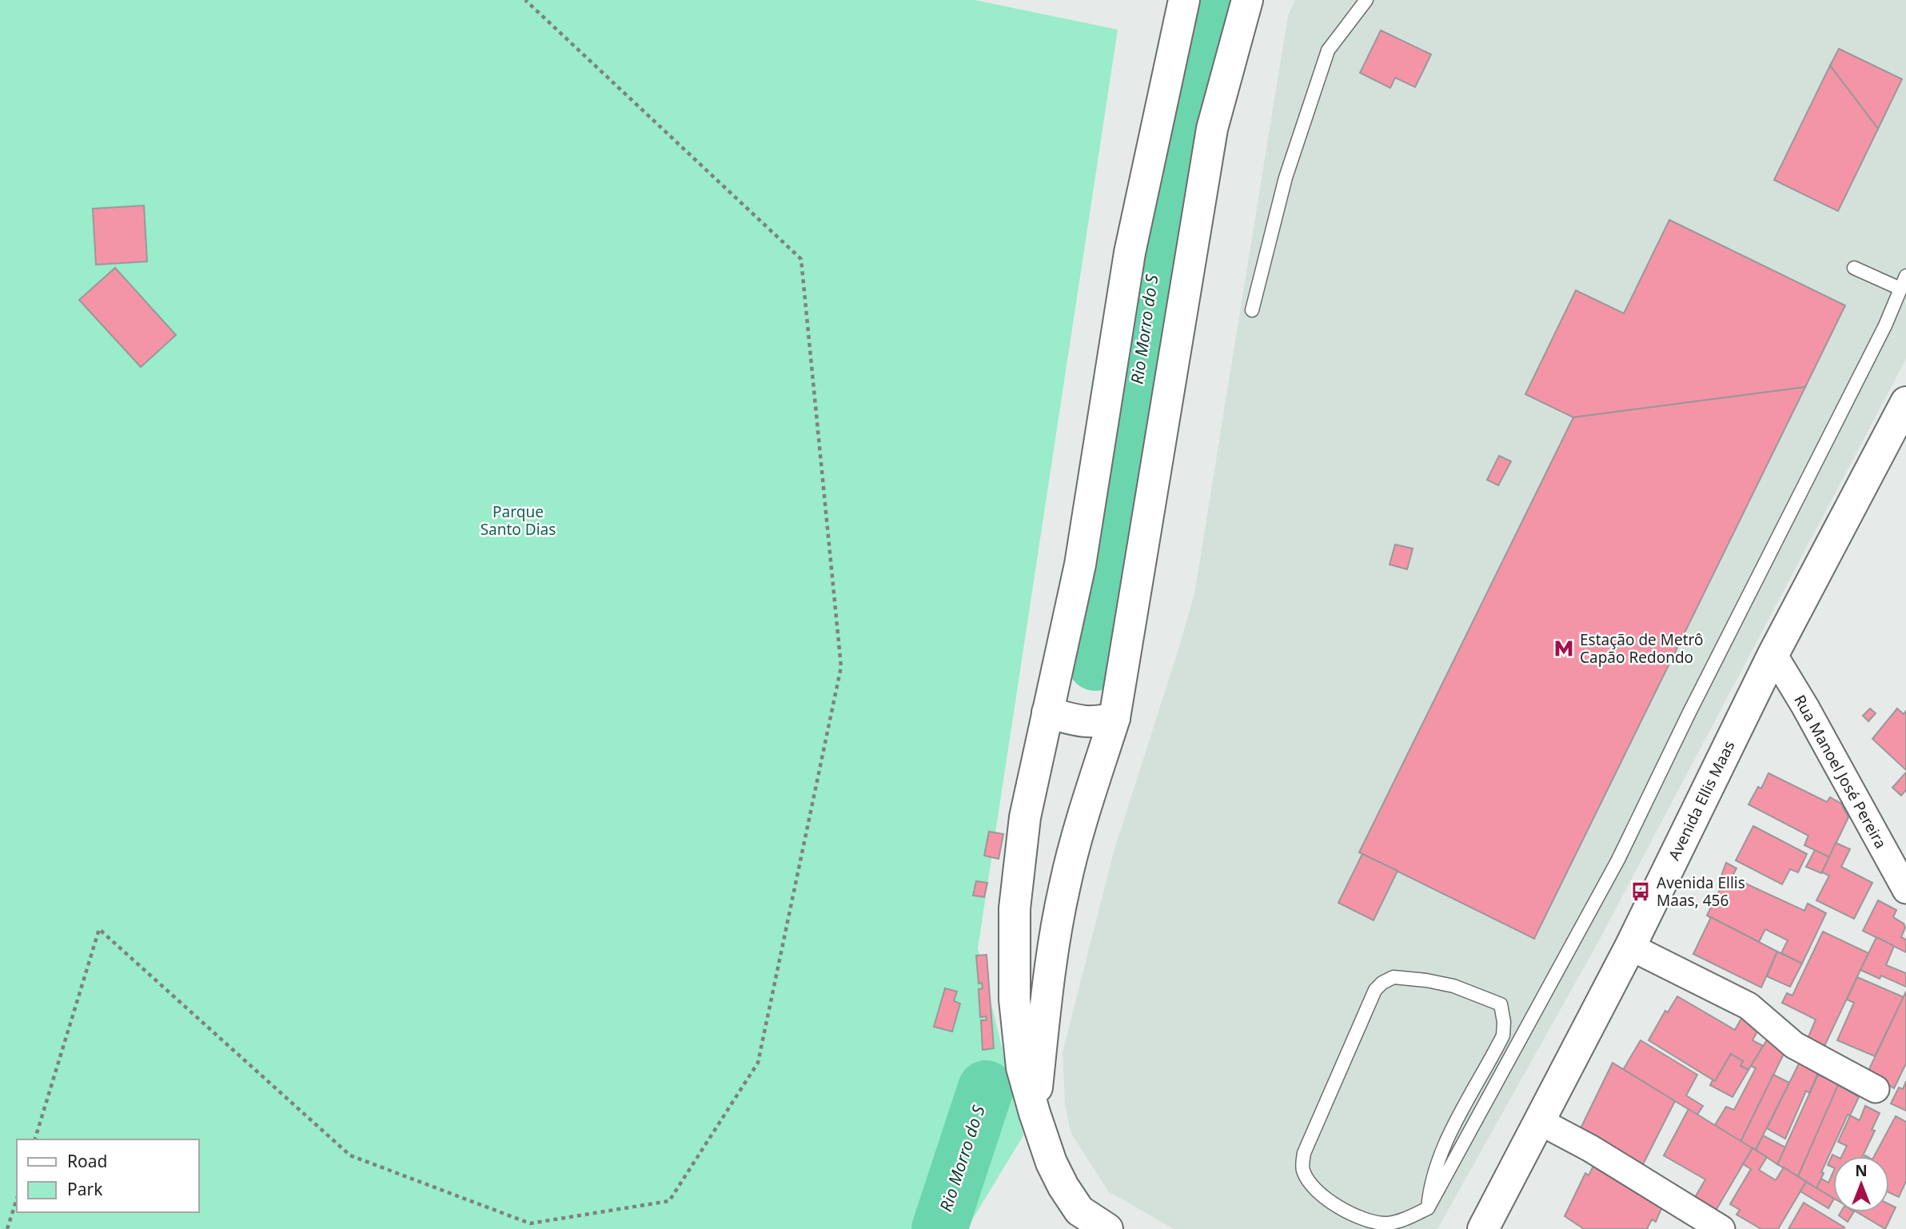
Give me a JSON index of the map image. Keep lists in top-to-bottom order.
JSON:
{
  "streets": {
    "main road": ["Avenida Ellis Maas"],
    "street": ["Rua Manoel José Pereira"]
  },
  "crossings": [
    ["Rua Manoel José Pereira", "Avenida Ellis Maas"]
  ],
  "water": ["Rio Morro do S"],
  "parks": ["Parque Santo Dias"],
  "places": {
    "metro station": ["Estação de Metrô Capão Redondo"],
    "bus stop": ["Avenida Ellis Maas, 456"]
  },
  "legend": ["Road", "Park"],
  "north": "top"
}
